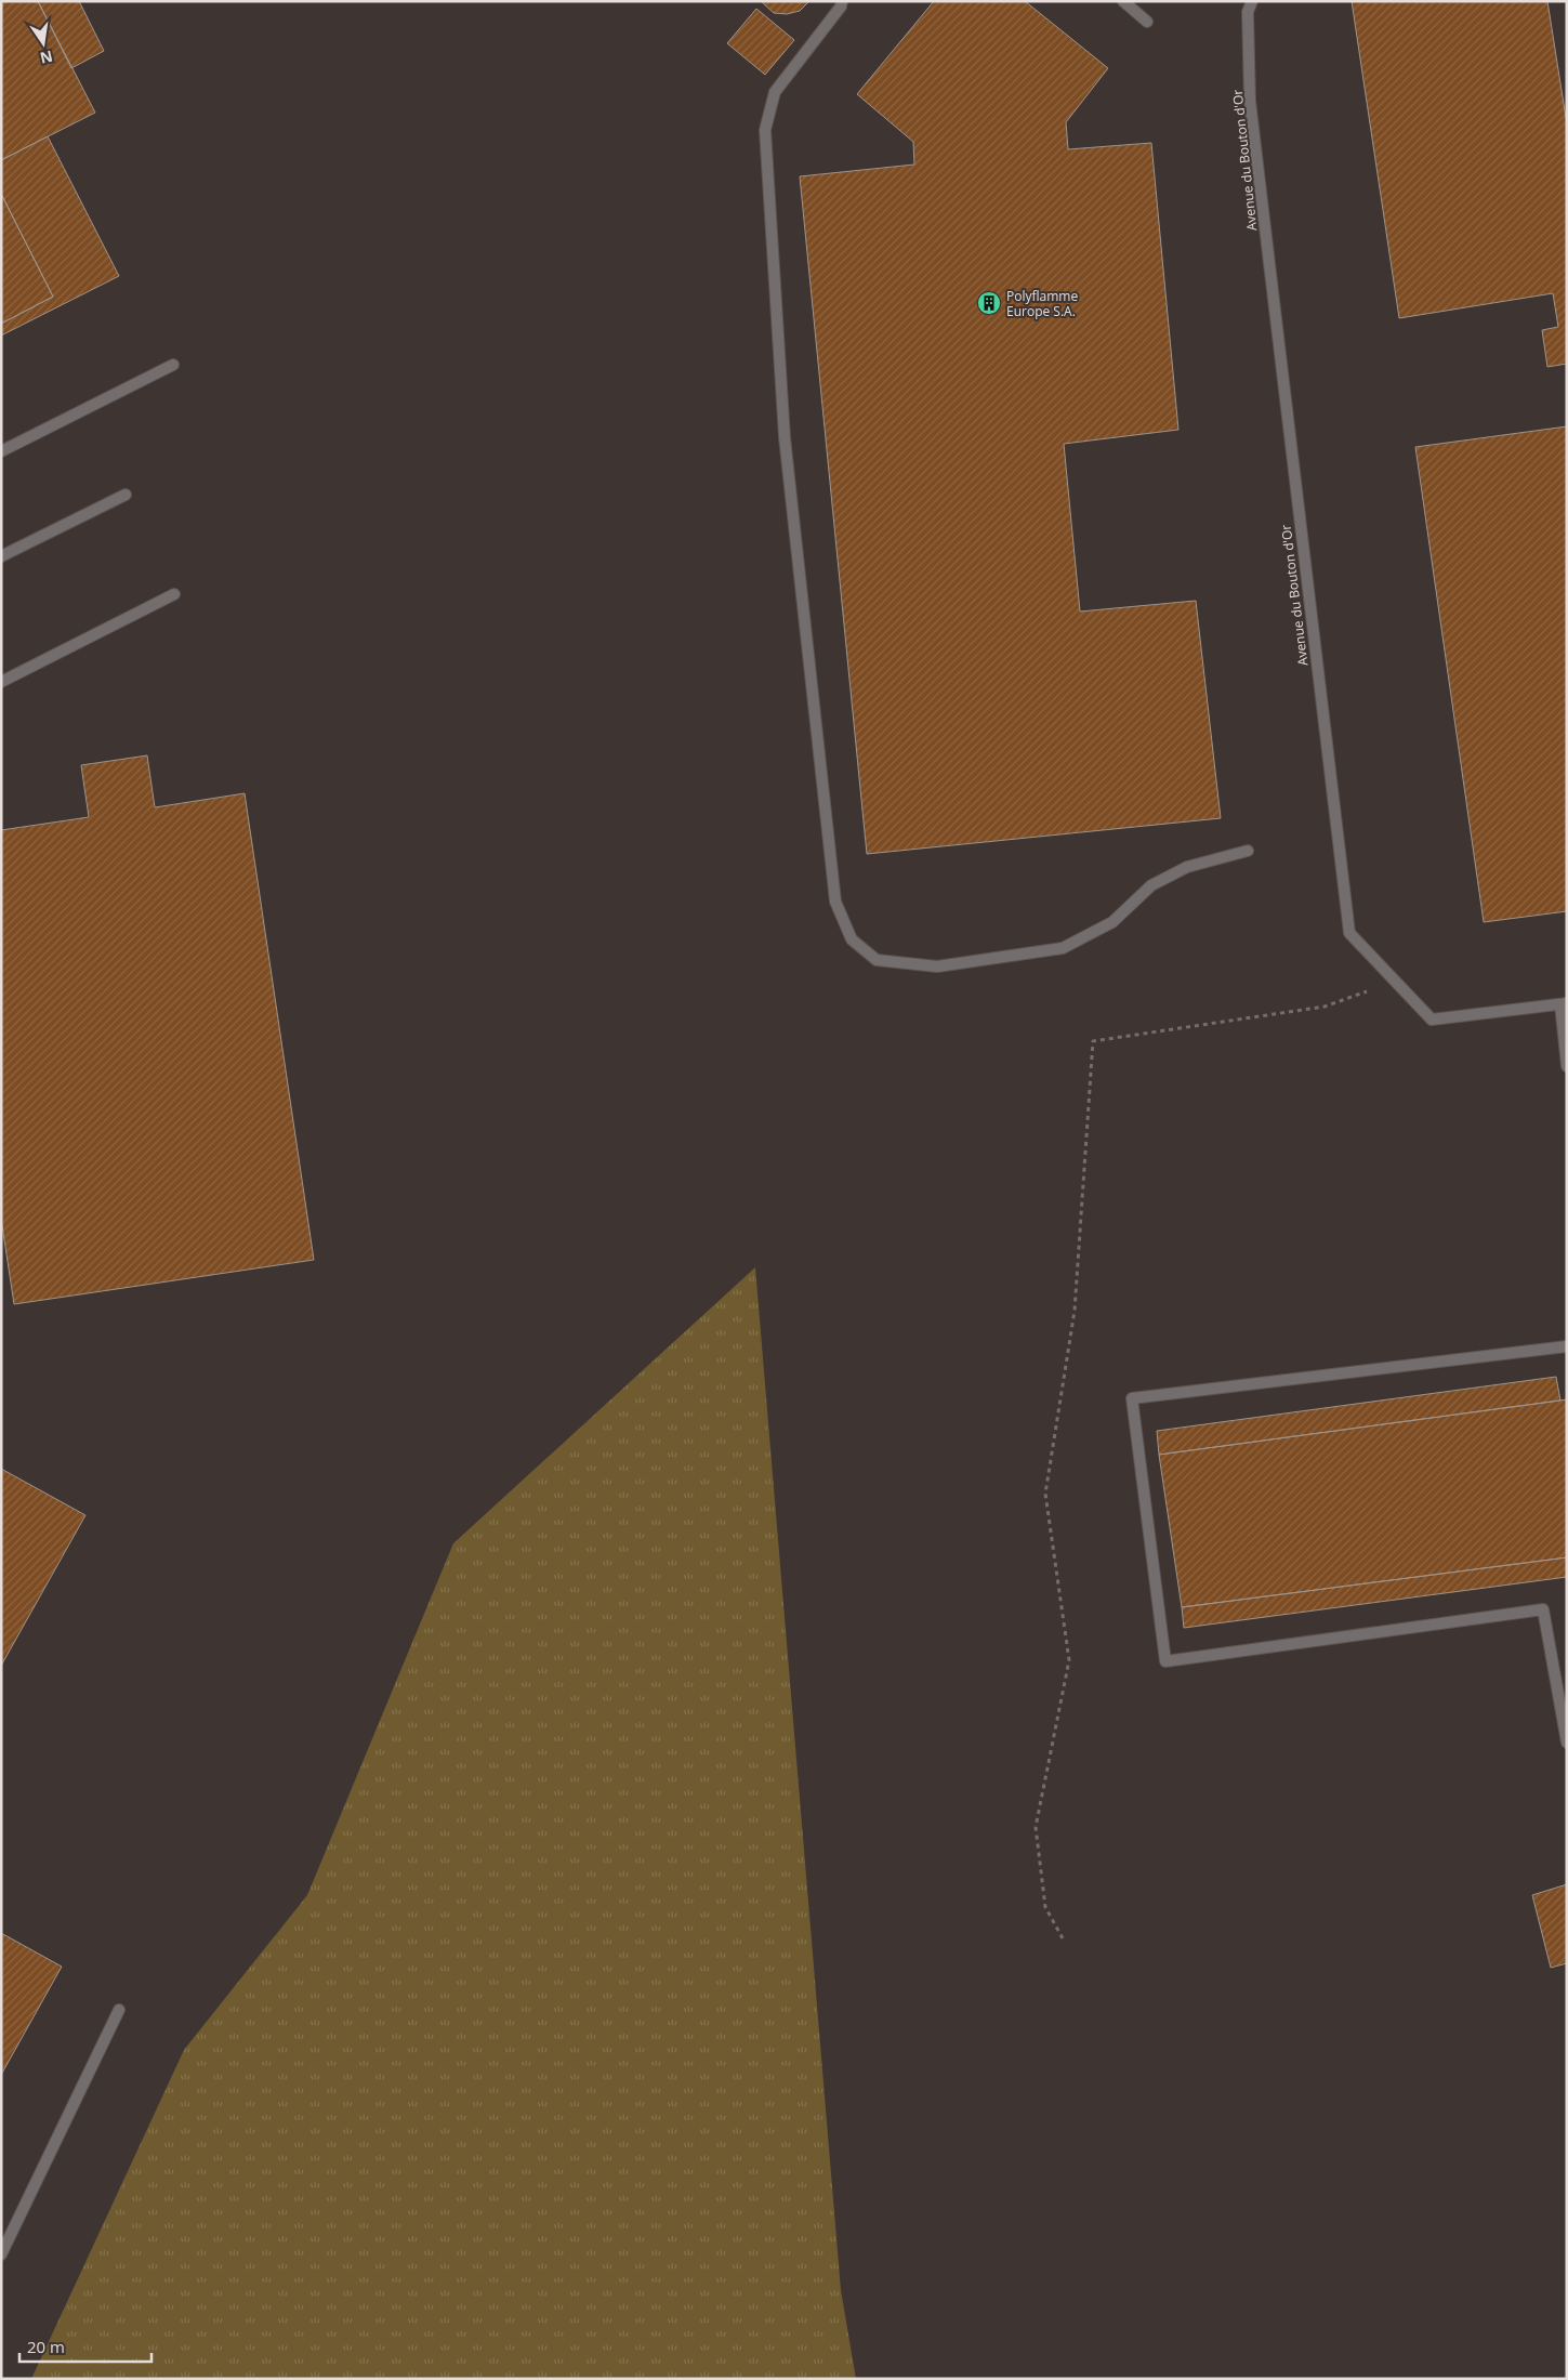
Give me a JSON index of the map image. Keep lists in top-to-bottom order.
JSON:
{
  "streets": {
    "street": ["Avenue du Bouton d'Or"]
  },
  "places": {
    "building": ["Polyflamme Europe S.A."]
  },
  "scale_bar": "20 m",
  "north": "bottom"
}
